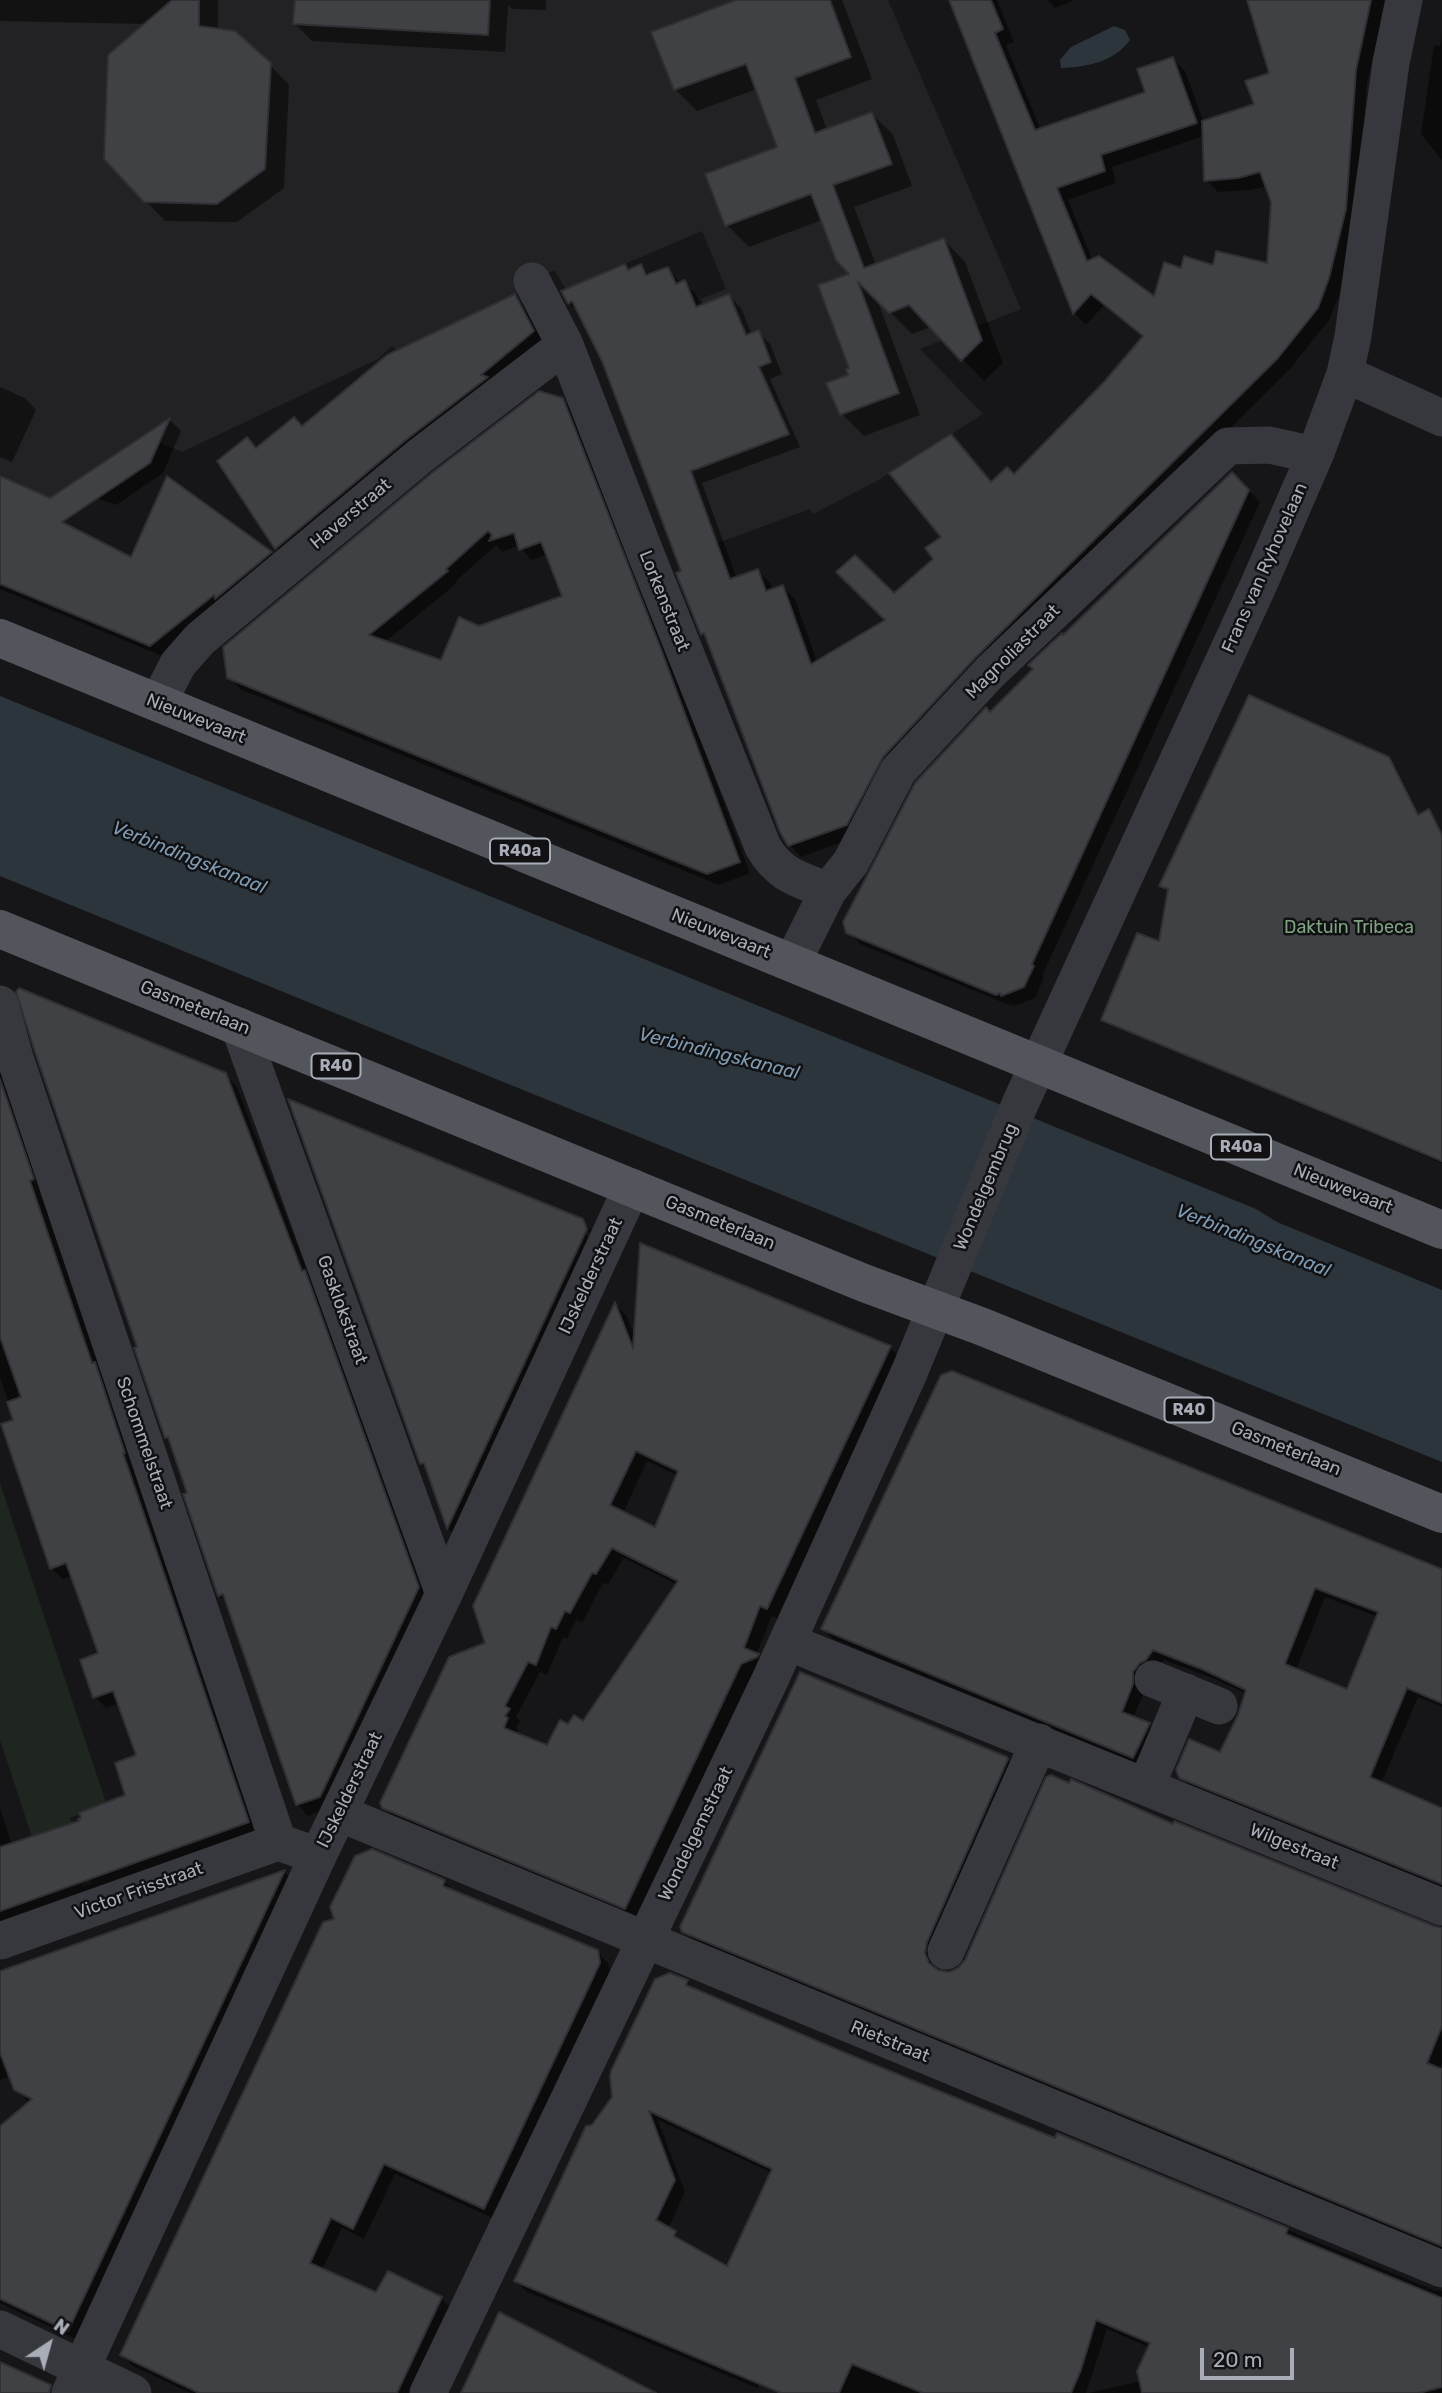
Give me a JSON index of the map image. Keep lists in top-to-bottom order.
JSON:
{
  "streets": {
    "main road": [
      "Nieuwevaart",
      "R40a",
      "Gasmeterlaan",
      "R40"
    ],
    "street": [
      "Haverstraat",
      "Frans van Ryhovelaan",
      "Lorkenstraat",
      "Magnoliastraat",
      "Wondelgembrug",
      "IJskelderstraat",
      "Gasklokstraat",
      "Schommelstraat",
      "Wondelgemstraat",
      "Wilgestraat",
      "Victor Frisstraat",
      "Rietstraat"
    ]
  },
  "crossings": [
    ["Haverstraat", "Lorkenstraat"],
    ["Haverstraat", "Nieuwevaart"],
    ["Frans van Ryhovelaan", "Magnoliastraat"],
    ["Frans van Ryhovelaan", "Nieuwevaart"],
    ["Frans van Ryhovelaan", "Wondelgembrug"],
    ["Lorkenstraat", "Magnoliastraat"],
    ["Magnoliastraat", "Nieuwevaart"],
    ["Gasmeterlaan", "IJskelderstraat"],
    ["Gasmeterlaan", "Gasklokstraat"],
    ["Gasmeterlaan", "Wondelgemstraat"],
    ["Wondelgembrug", "Wondelgemstraat"],
    ["IJskelderstraat", "Gasklokstraat"],
    ["IJskelderstraat", "Rietstraat"],
    ["Schommelstraat", "Victor Frisstraat"],
    ["Wondelgemstraat", "Wilgestraat"],
    ["Wondelgemstraat", "Rietstraat"]
  ],
  "water": ["Verbindingskanaal"],
  "parks": ["Daktuin Tribeca"],
  "scale_bar": "20 m",
  "north": "top right"
}
